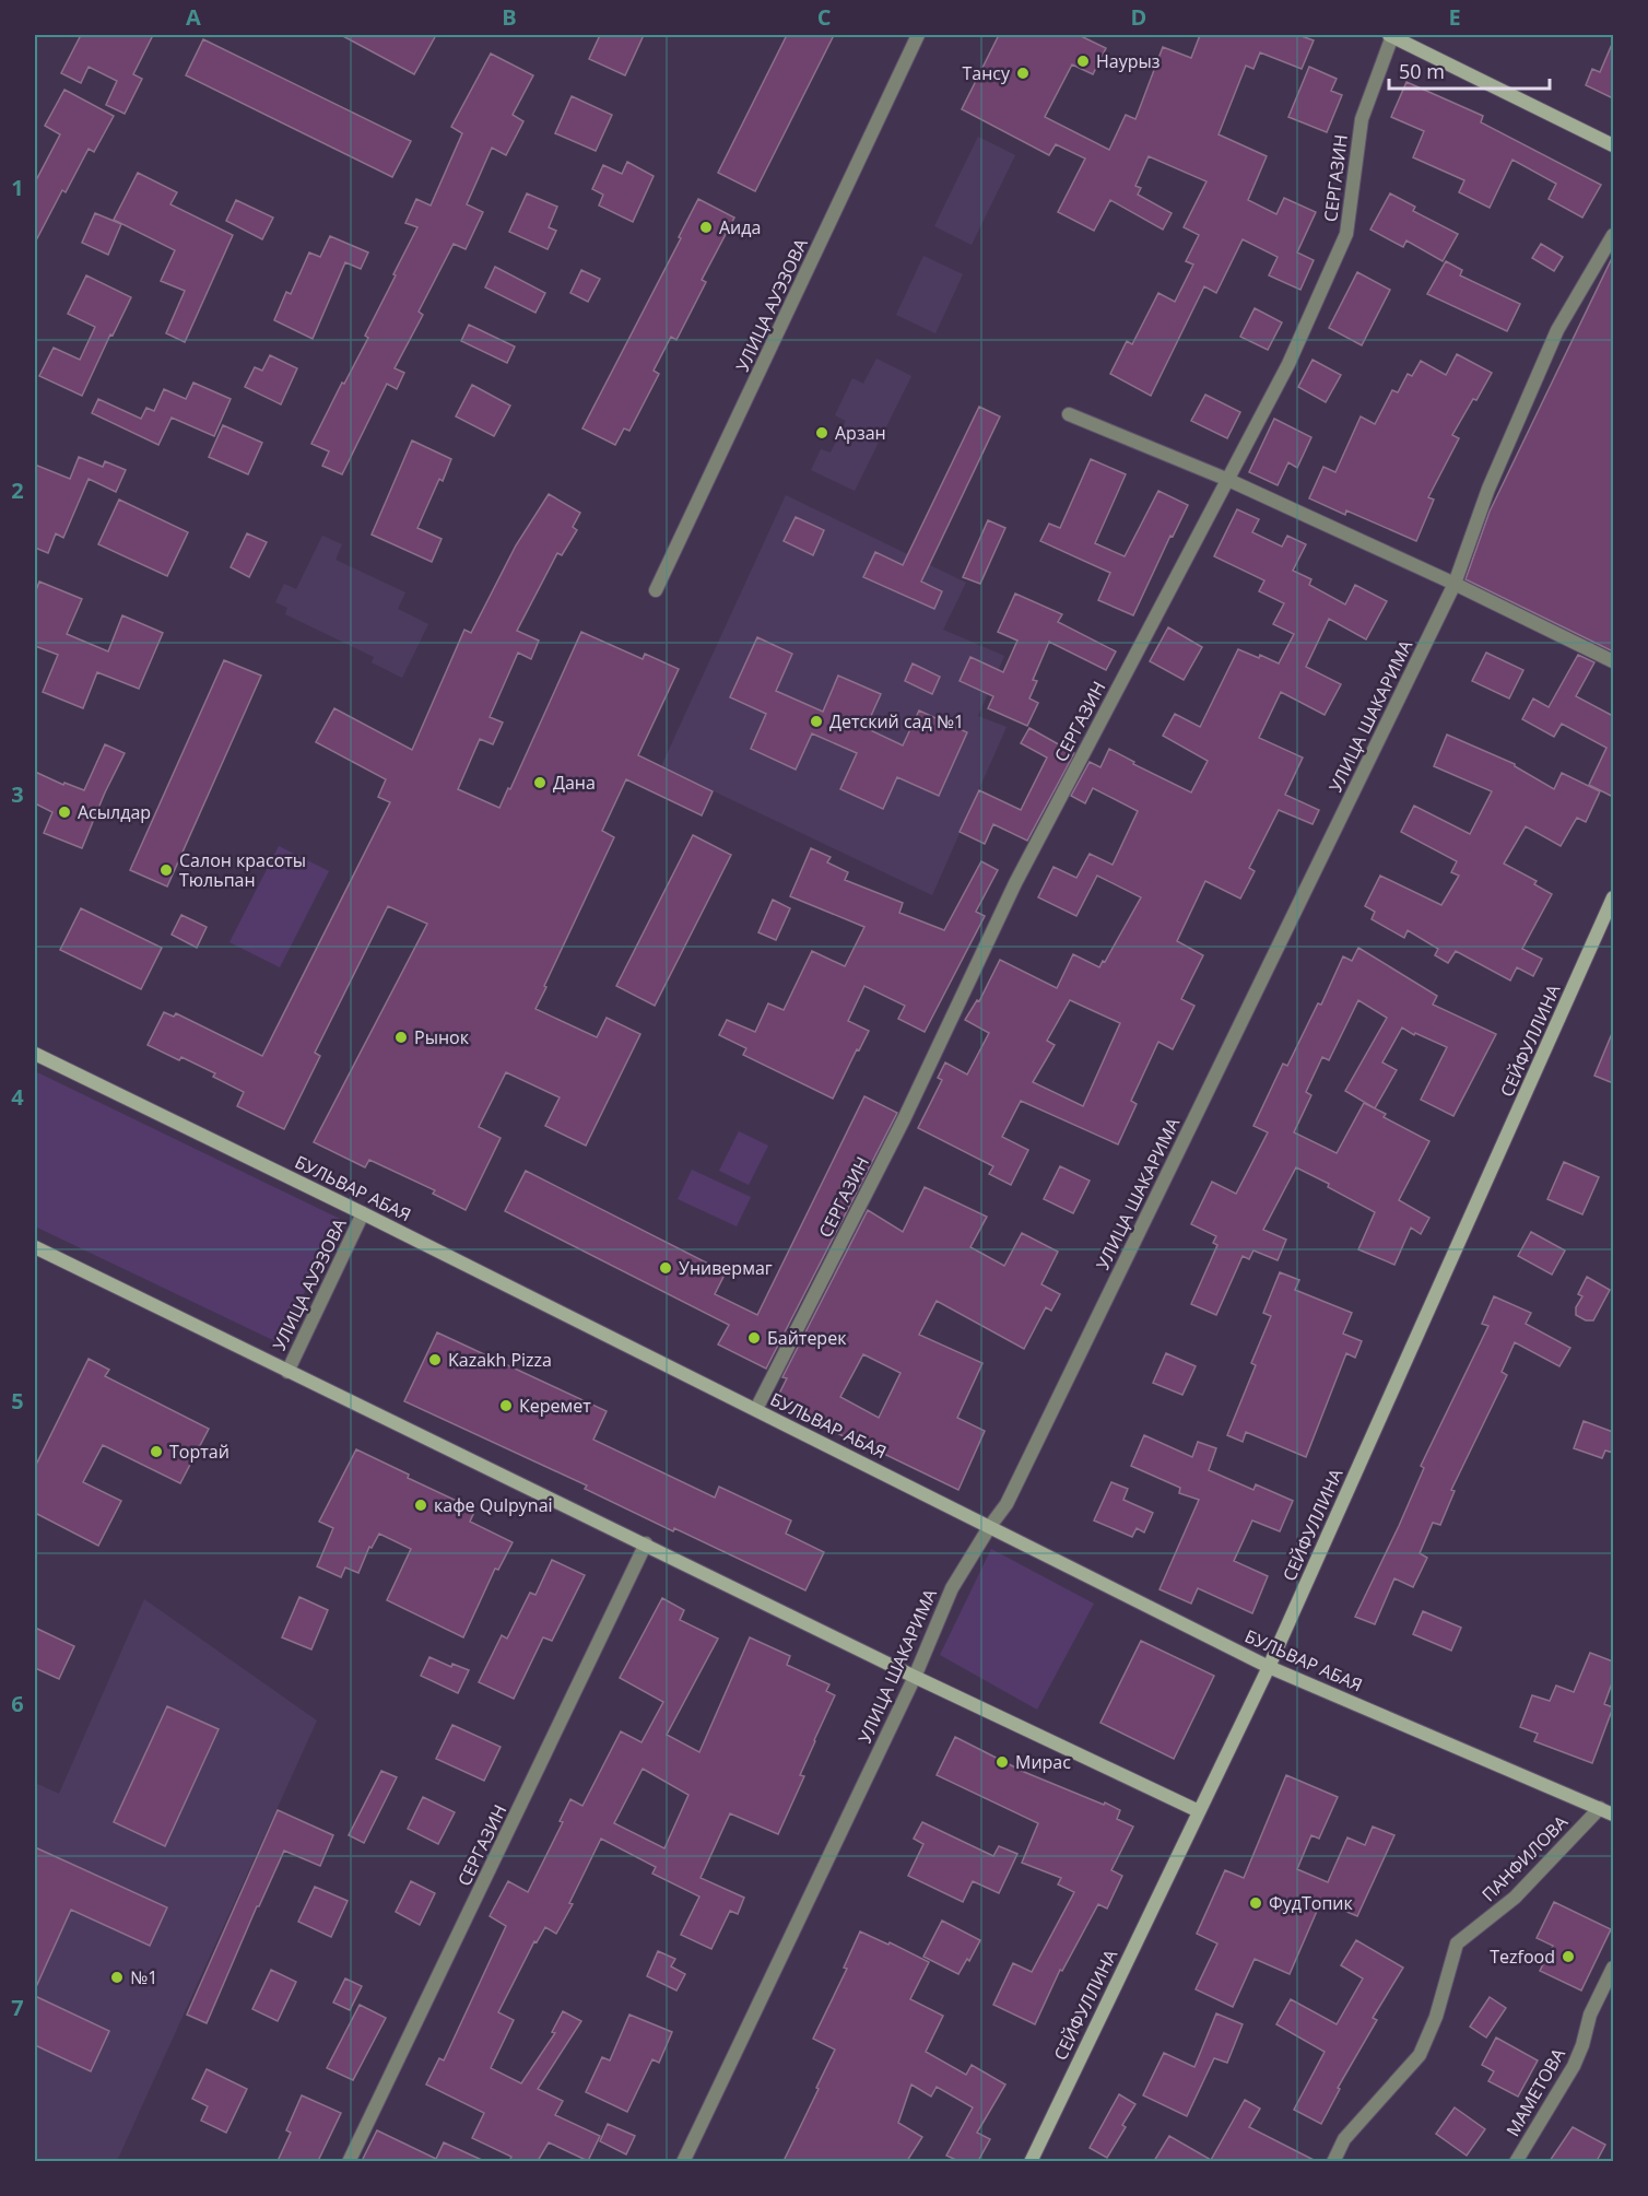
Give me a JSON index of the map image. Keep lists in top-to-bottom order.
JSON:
{
  "streets": {
    "main road": ["СЕЙФУЛЛИНА", "БУЛЬВАР АБАЯ"],
    "street": [
      "СЕРГАЗИН",
      "УЛИЦА АУЭЗОВА",
      "УЛИЦА ШАКАРИМА",
      "ПАНФИЛОВА",
      "МАМЕТОВА"
    ]
  },
  "crossings": [
    ["СЕРГАЗИН", "БУЛЬВАР АБАЯ"],
    ["УЛИЦА АУЭЗОВА", "БУЛЬВАР АБАЯ"],
    ["УЛИЦА ШАКАРИМА", "БУЛЬВАР АБАЯ"],
    ["СЕЙФУЛЛИНА", "БУЛЬВАР АБАЯ"],
    ["БУЛЬВАР АБАЯ", "ПАНФИЛОВА"]
  ],
  "places": [
    "Наурыз",
    "Тансу",
    "Аида",
    "Арзан",
    "Детский сад №1",
    "Дана",
    "Асылдар",
    "Салон красоты Тюльпан",
    "Рынок",
    "Универмаг",
    "Байтерек",
    "Kazakh Pizza",
    "Керемет",
    "Тортай",
    "кафе Qulpynai",
    "Мирас",
    "ФудТопик",
    "Tezfood",
    "№1"
  ],
  "scale_bar": "50 m",
  "grid": {
    "columns": [
      "A",
      "B",
      "C",
      "D",
      "E"
    ],
    "rows": [
      "1",
      "2",
      "3",
      "4",
      "5",
      "6",
      "7"
    ]
  }
}
